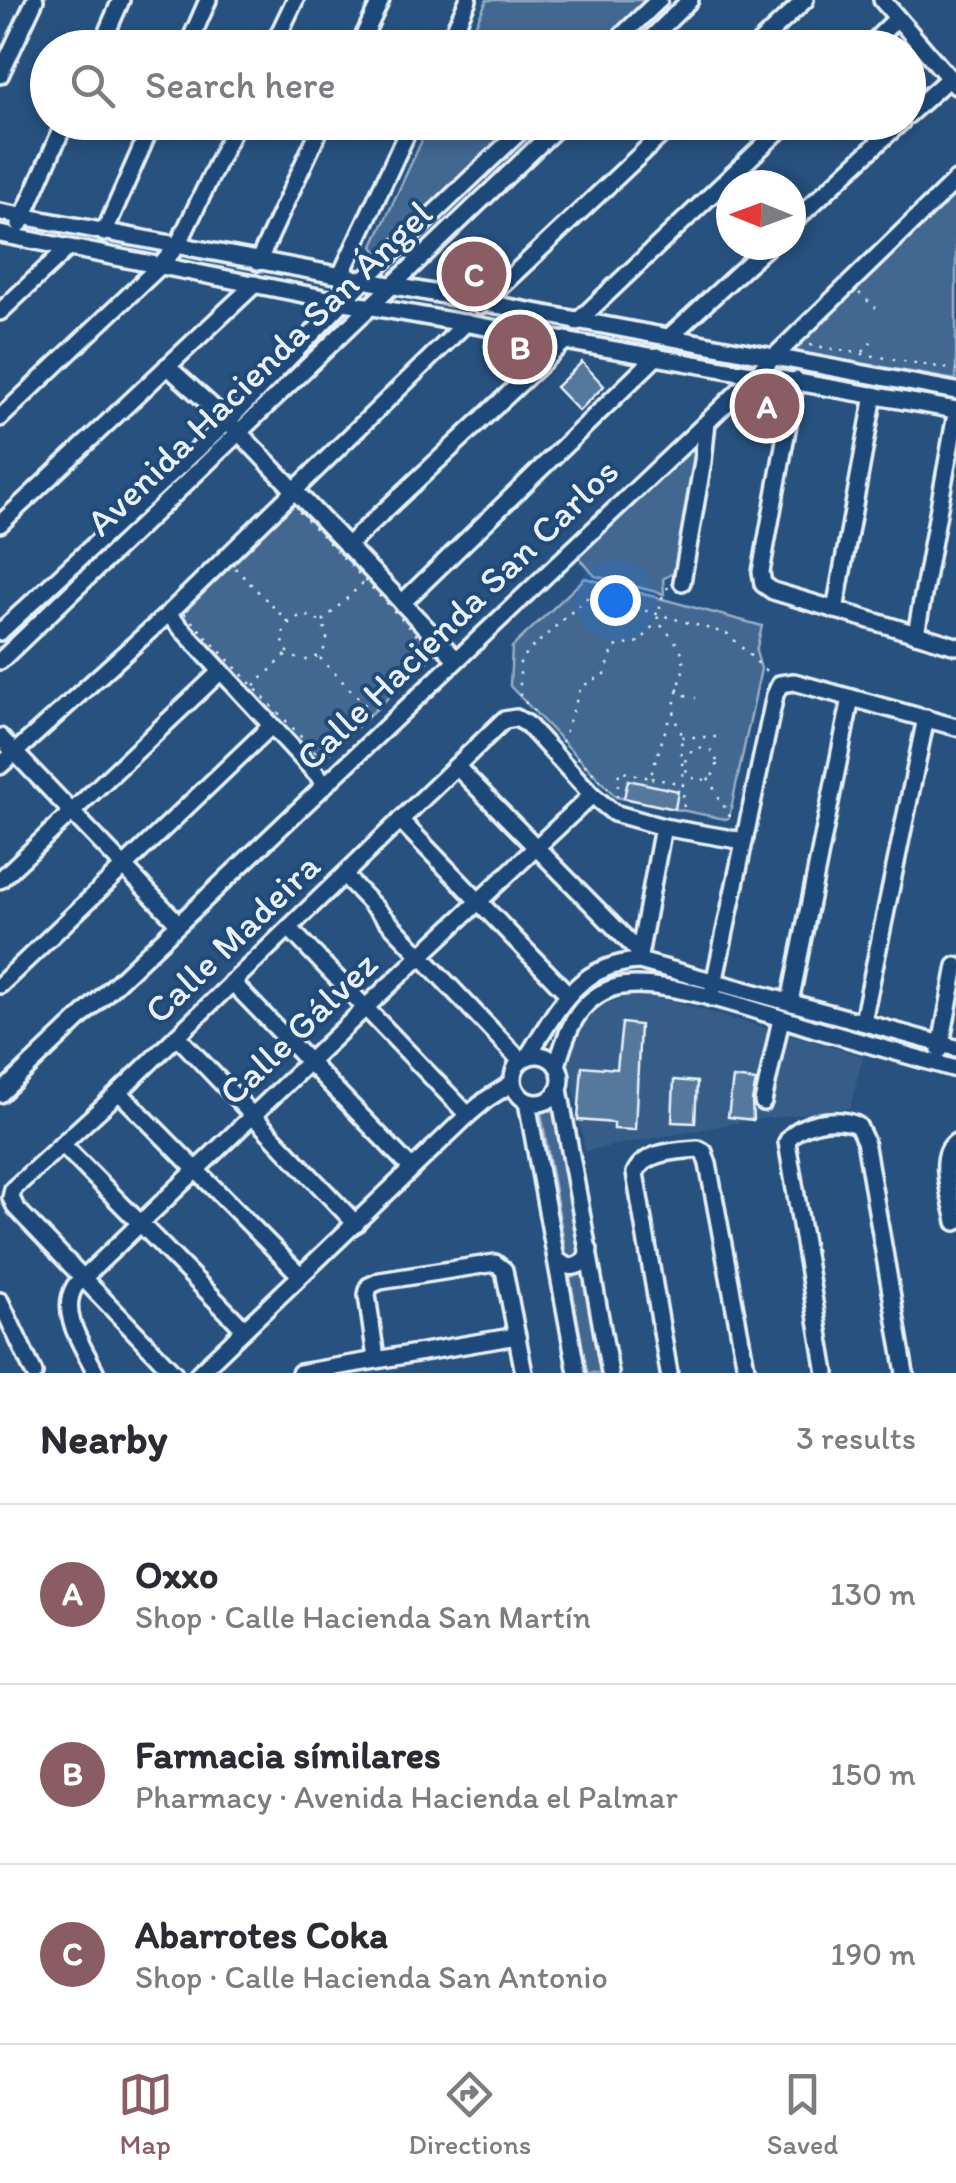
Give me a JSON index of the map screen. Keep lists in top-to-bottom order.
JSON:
{
  "streets": {
    "street": [
      "Avenida Hacienda San Ángel",
      "Calle Hacienda San Carlos",
      "Calle Madeira",
      "Calle Gálvez"
    ]
  },
  "crossings": [
    ["Calle Madeira", "Calle Gálvez"]
  ],
  "north": "left",
  "page": {
    "search": "Search here",
    "pins": ["C", "B", "A"],
    "heading": ["Nearby", "3 results"],
    "list": [
      {
        "mark": "A",
        "name": "Oxxo",
        "note": "Shop · Calle Hacienda San Martín",
        "value": "130 m"
      },
      {
        "mark": "B",
        "name": "Farmacia símilares",
        "note": "Pharmacy · Avenida Hacienda el Palmar",
        "value": "150 m"
      },
      {
        "mark": "C",
        "name": "Abarrotes Coka",
        "note": "Shop · Calle Hacienda San Antonio",
        "value": "190 m"
      }
    ],
    "nav": ["Map", "Directions", "Saved"]
  }
}
